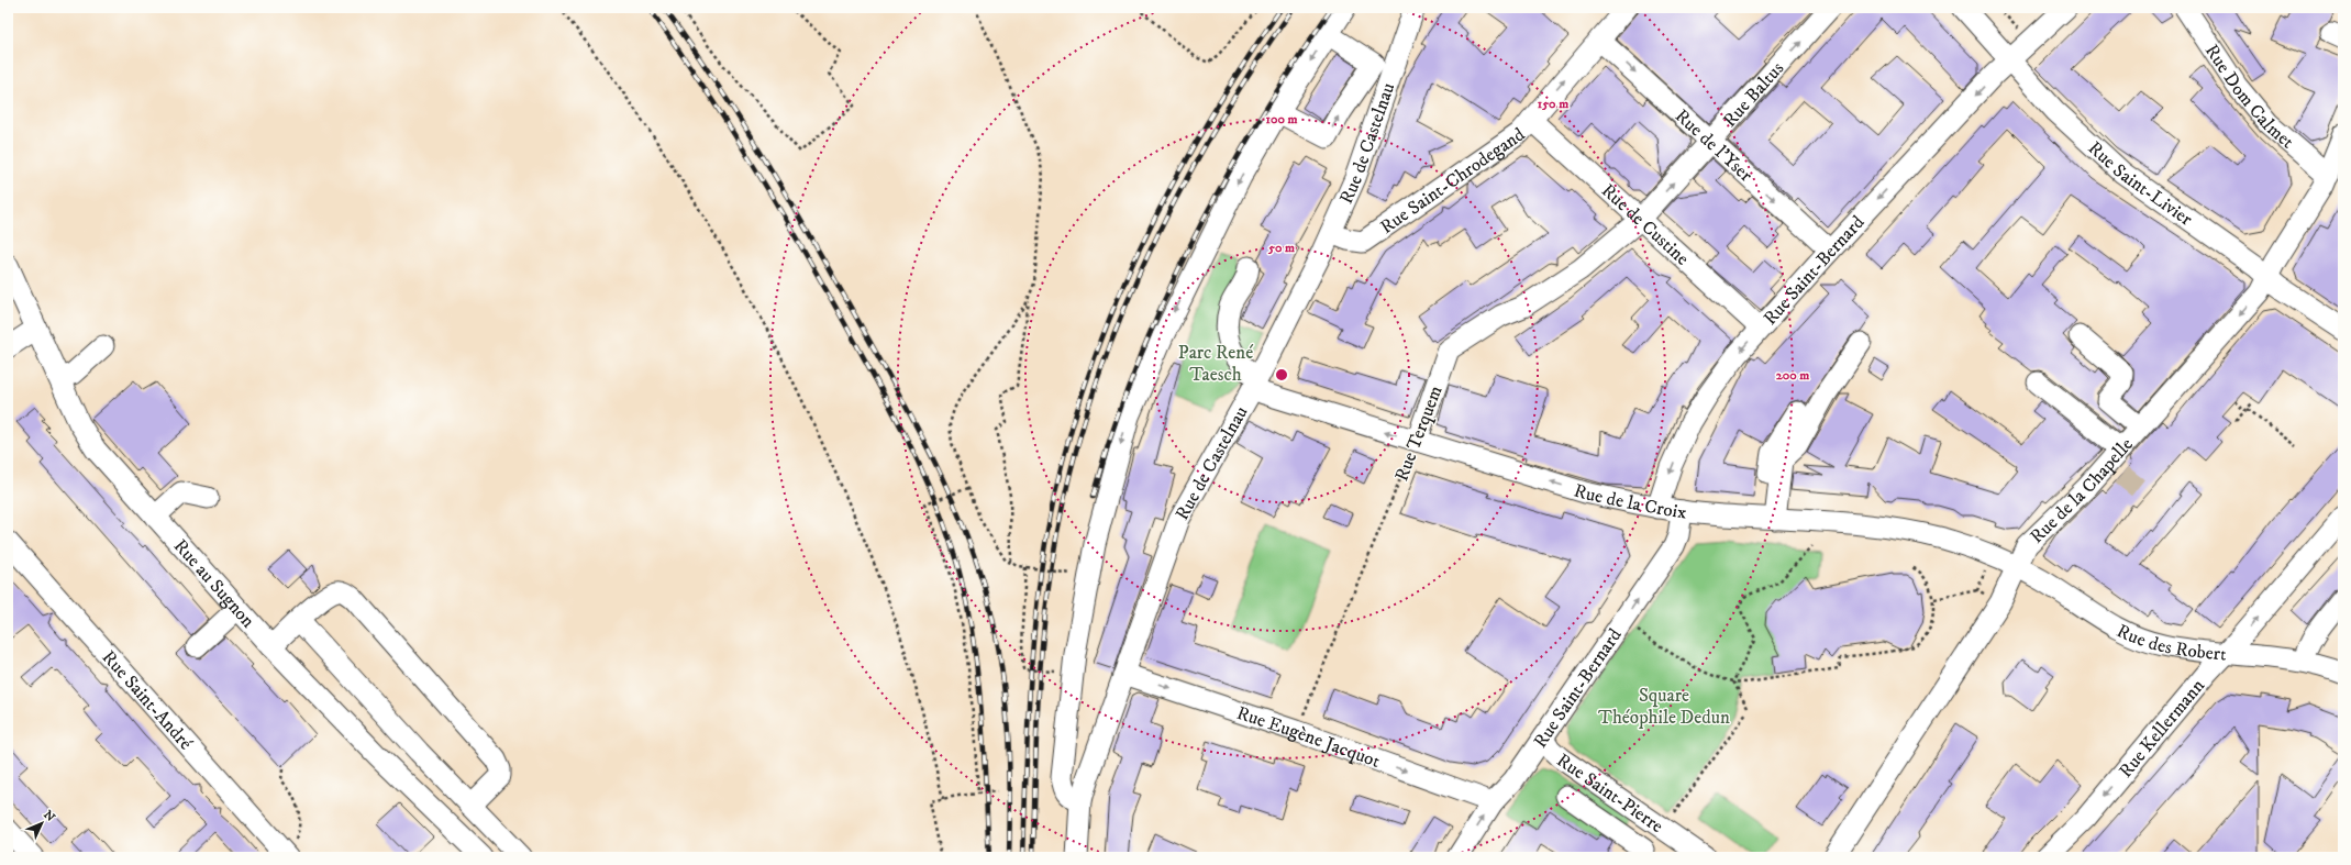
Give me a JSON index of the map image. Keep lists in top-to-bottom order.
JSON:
{
  "streets": {
    "street": [
      "Rue Baltus",
      "Rue Dom Calmet",
      "Rue de Castelnau",
      "Rue de l'Yser",
      "Rue Saint-Chrodegand",
      "Rue Saint-Livier",
      "Rue de Custine",
      "Rue Saint-Bernard",
      "Rue Terquem",
      "Rue de la Chapelle",
      "Rue de la Croix",
      "Rue au Sugnon",
      "Rue des Robert",
      "Rue Saint-André",
      "Rue Kellermann",
      "Rue Eugène Jacquot",
      "Rue Saint-Pierre"
    ]
  },
  "crossings": [
    ["Rue Baltus", "Rue de l'Yser"],
    ["Rue Baltus", "Rue de Custine"],
    ["Rue Baltus", "Rue Terquem"],
    ["Rue Dom Calmet", "Rue de la Chapelle"],
    ["Rue de Castelnau", "Rue Saint-Chrodegand"],
    ["Rue de Castelnau", "Rue de la Croix"],
    ["Rue de Castelnau", "Rue Eugène Jacquot"],
    ["Rue de l'Yser", "Rue Saint-Chrodegand"],
    ["Rue de l'Yser", "Rue Saint-Bernard"],
    ["Rue Saint-Chrodegand", "Rue de Custine"],
    ["Rue Saint-Livier", "Rue Saint-Bernard"],
    ["Rue Saint-Livier", "Rue de la Chapelle"],
    ["Rue de Custine", "Rue Saint-Bernard"],
    ["Rue de Custine", "Rue Terquem"],
    ["Rue Saint-Bernard", "Rue de la Croix"],
    ["Rue Saint-Bernard", "Rue Eugène Jacquot"],
    ["Rue Saint-Bernard", "Rue Saint-Pierre"],
    ["Rue Terquem", "Rue de la Croix"],
    ["Rue Terquem", "Rue Eugène Jacquot"],
    ["Rue de la Chapelle", "Rue de la Croix"],
    ["Rue de la Chapelle", "Rue des Robert"],
    ["Rue de la Croix", "Rue des Robert"],
    ["Rue des Robert", "Rue Kellermann"]
  ],
  "one_way": [
    "Rue Baltus",
    "Rue de l'Yser",
    "Rue de la Croix",
    "Rue Eugène Jacquot"
  ],
  "parks": ["Parc René Taesch", "Square Théophile Dedun"],
  "north": "top right",
  "rings": [
    "150 m",
    "100 m",
    "50 m",
    "200 m"
  ]
}
